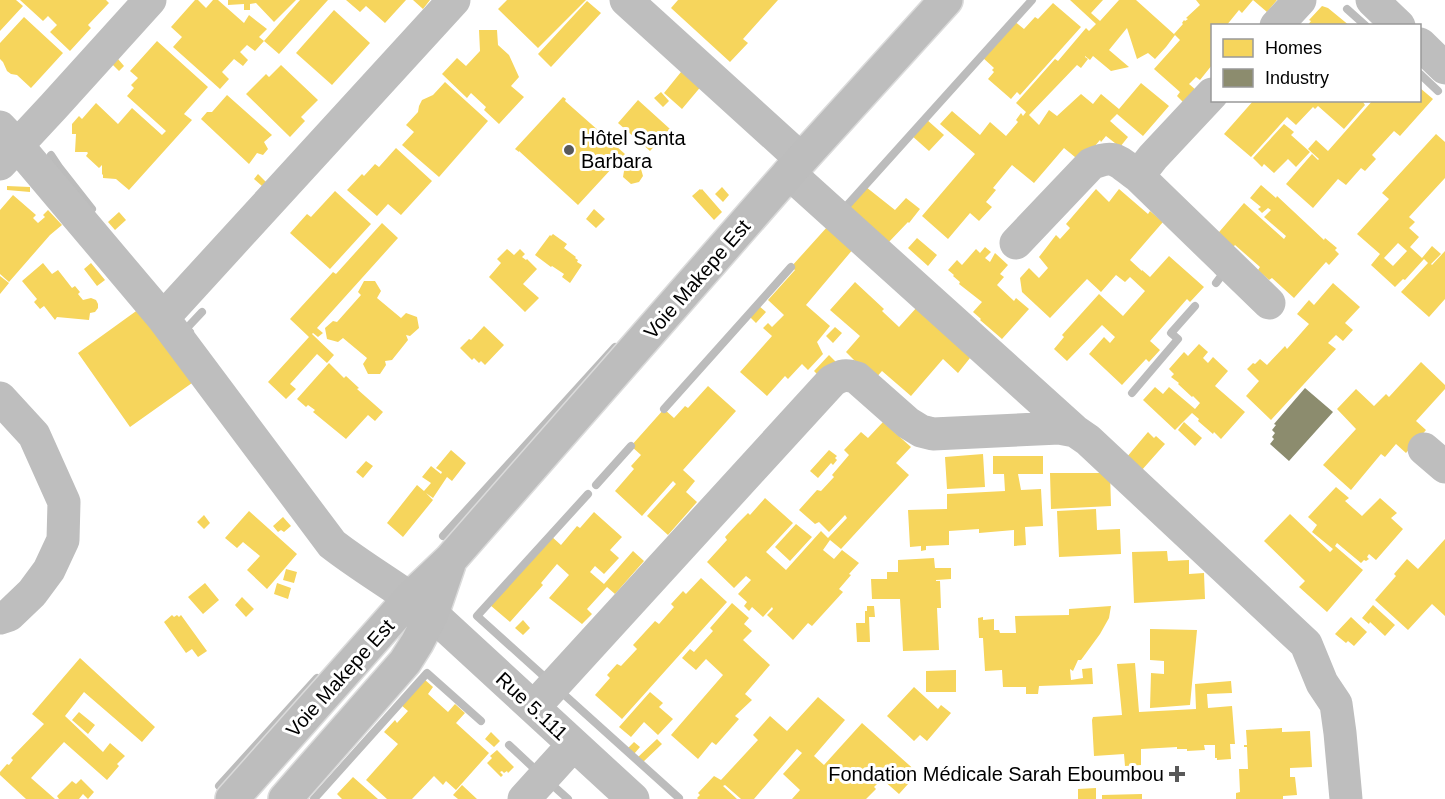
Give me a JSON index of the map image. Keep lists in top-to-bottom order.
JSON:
{
  "streets": {
    "main road": ["Voie Makepe Est"],
    "street": ["Rue 5.111"]
  },
  "crossings": [
    ["Voie Makepe Est", "Rue 5.111"]
  ],
  "places": {
    "other": ["Hôtel Santa Barbara"],
    "health": ["Fondation Médicale Sarah Eboumbou"]
  },
  "legend": ["Homes", "Industry"]
}
